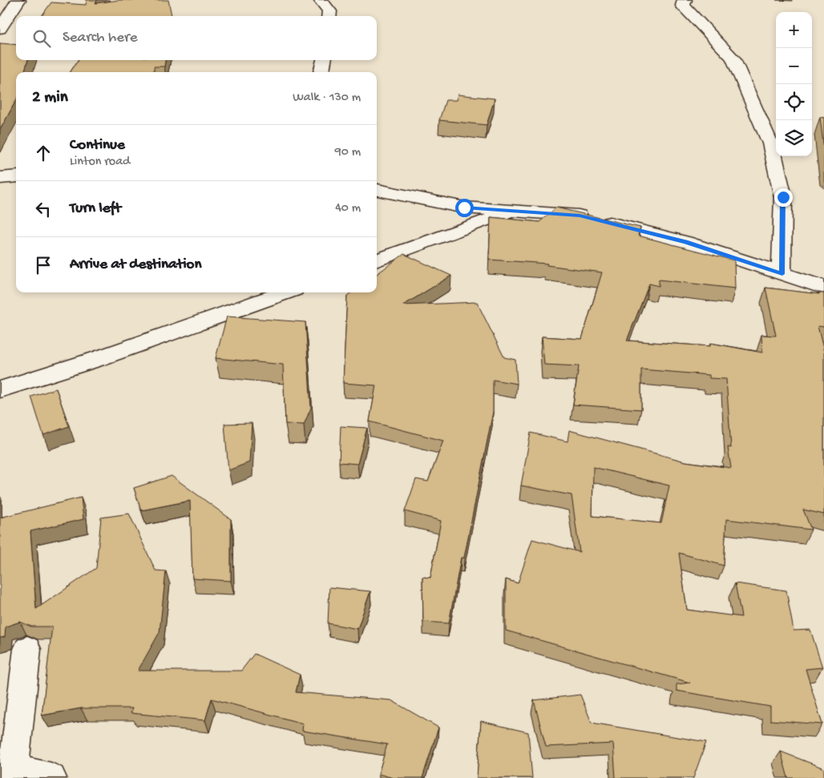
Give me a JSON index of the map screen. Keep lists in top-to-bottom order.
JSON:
{
  "page": {
    "map_buttons": ["+", "−"],
    "search": "Search here",
    "heading": ["2 min", "Walk · 130 m"],
    "list": [
      ["Continue", "Linton road", "90 m"],
      ["Turn left", "40 m"],
      "Arrive at destination"
    ]
  }
}
